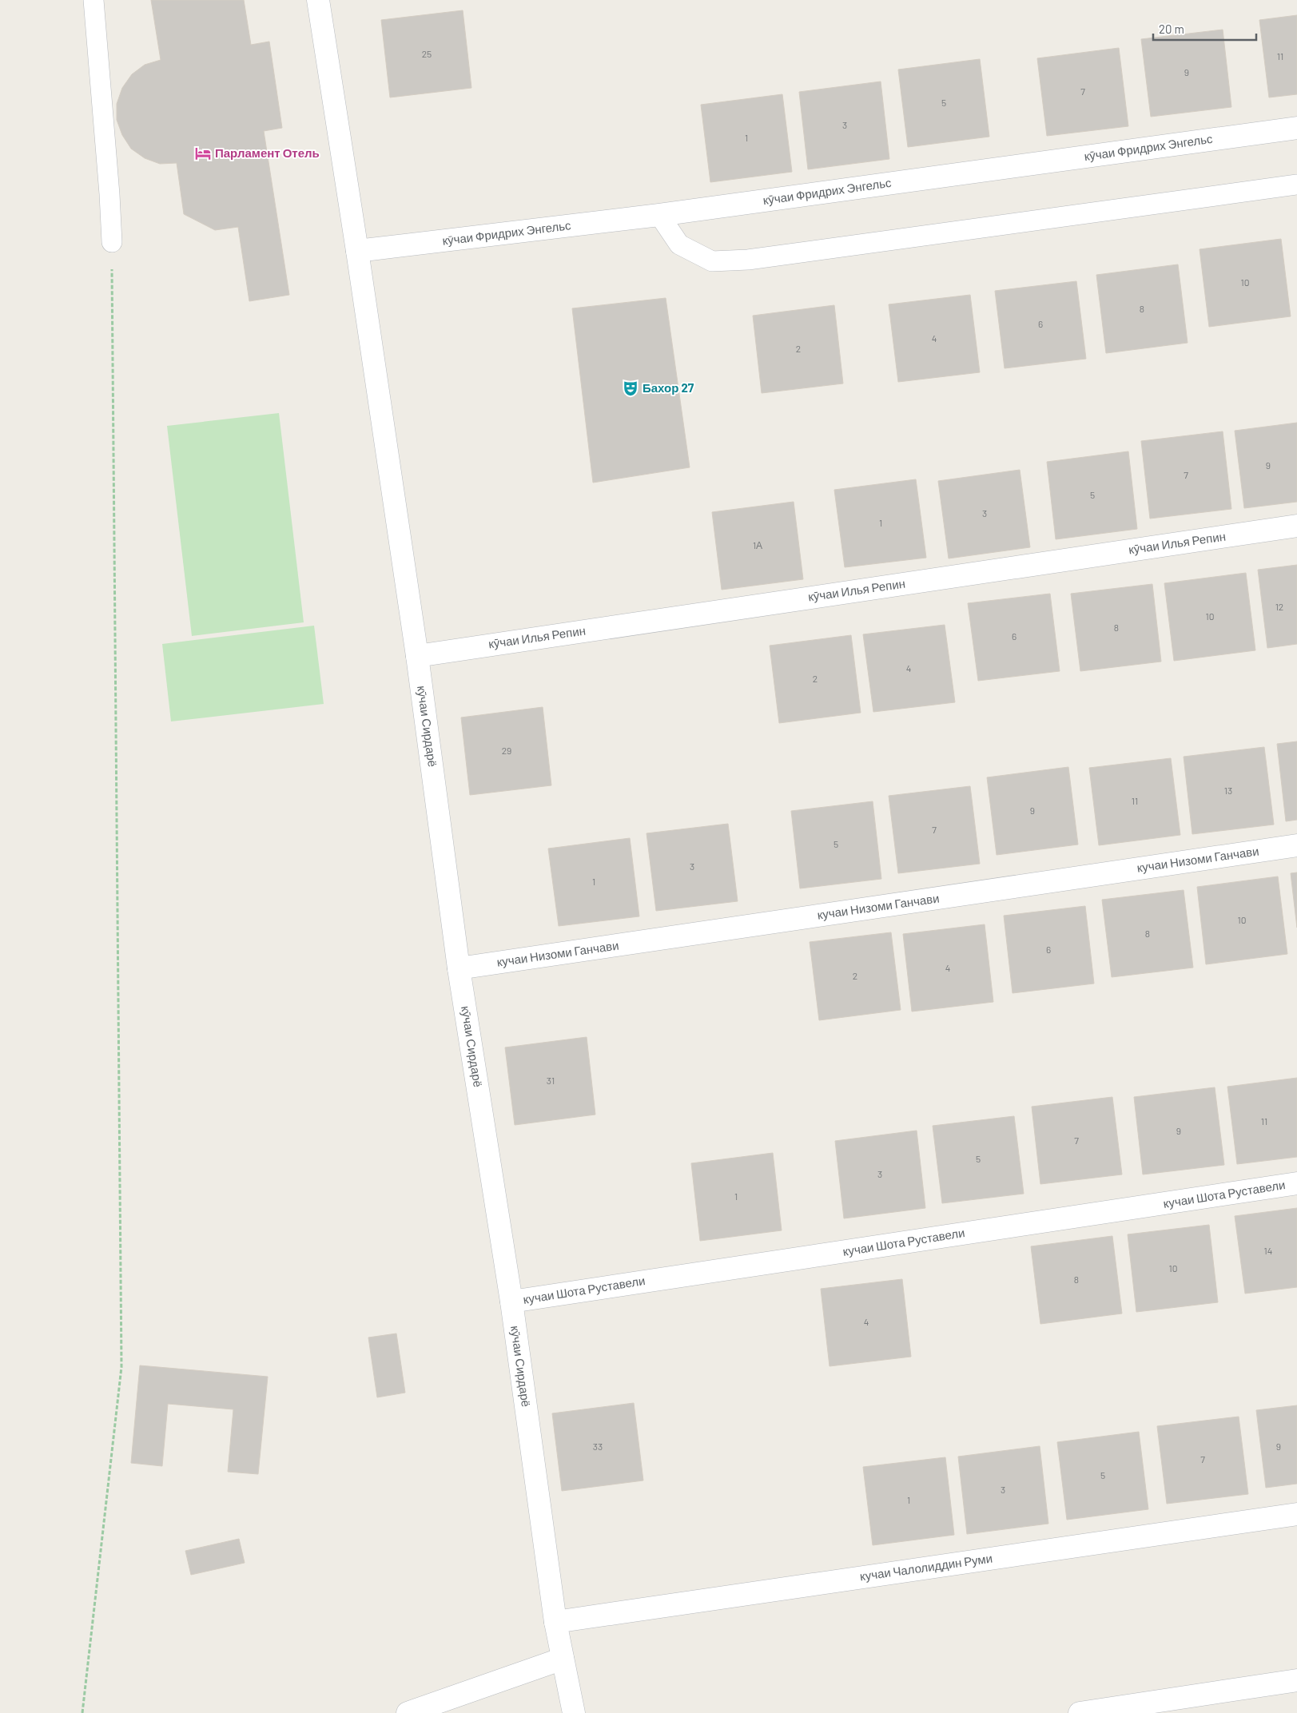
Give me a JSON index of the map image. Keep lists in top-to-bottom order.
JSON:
{
  "streets": {
    "street": [
      "кӯчаи Фридрих Энгельс",
      "кӯчаи Илья Репин",
      "кӯчаи Сирдарё",
      "кучаи Низоми Ганчави",
      "кучаи Шота Руставели",
      "кучаи Чалолиддин Руми"
    ]
  },
  "crossings": [
    ["кӯчаи Фридрих Энгельс", "кӯчаи Сирдарё"],
    ["кӯчаи Илья Репин", "кӯчаи Сирдарё"],
    ["кӯчаи Сирдарё", "кучаи Низоми Ганчави"],
    ["кӯчаи Сирдарё", "кучаи Шота Руставели"],
    ["кӯчаи Сирдарё", "кучаи Чалолиддин Руми"]
  ],
  "places": {
    "hotel": ["Парламент Отель"],
    "theatre": ["Бахор 27"]
  },
  "house_numbers": [
    "25",
    "11",
    "9",
    "7",
    "5",
    "3",
    "1",
    "10",
    "8",
    "6",
    "4",
    "2",
    "9",
    "7",
    "5",
    "3",
    "1",
    "1А",
    "12",
    "10",
    "8",
    "6",
    "4",
    "2",
    "29",
    "13",
    "11",
    "9",
    "7",
    "5",
    "3",
    "1",
    "10",
    "8",
    "6",
    "4",
    "2",
    "31",
    "11",
    "9",
    "7",
    "5",
    "3",
    "1",
    "14",
    "10",
    "8",
    "4",
    "33",
    "9",
    "7",
    "5",
    "3",
    "1"
  ],
  "scale_bar": "20 m"
}
